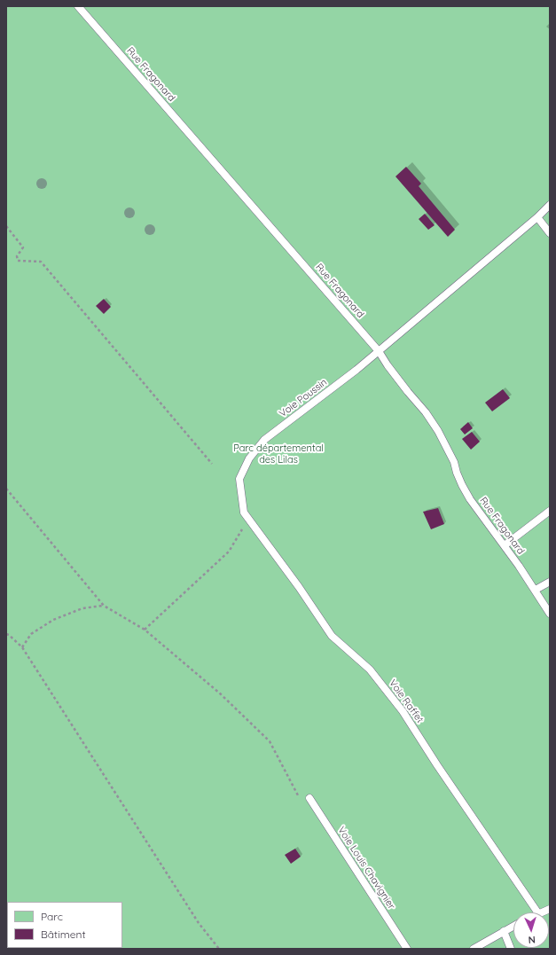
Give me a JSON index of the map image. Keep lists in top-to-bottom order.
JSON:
{
  "streets": {
    "lane": [
      "Rue Fragonard",
      "Voie Poussin",
      "Voie Raffet",
      "Voie Louis Chavignier"
    ]
  },
  "crossings": [
    ["Rue Fragonard", "Voie Poussin"],
    ["Voie Poussin", "Voie Raffet"]
  ],
  "parks": ["Parc départemental des Lilas"],
  "legend": ["Parc", "Bâtiment"],
  "north": "bottom"
}
